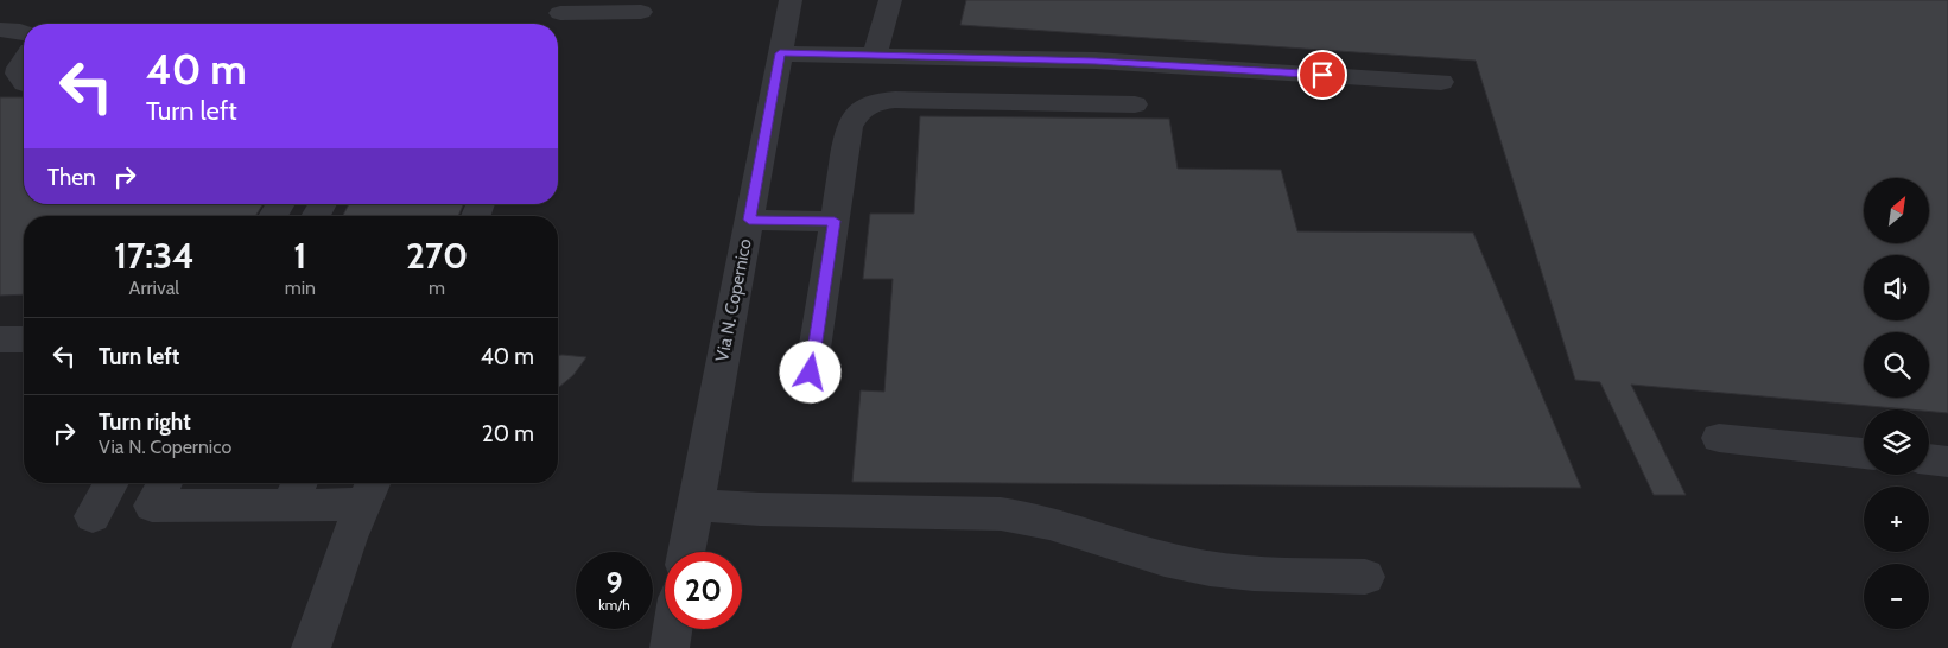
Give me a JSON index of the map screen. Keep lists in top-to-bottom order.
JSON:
{
  "streets": {
    "street": ["Via N. Copernico"]
  },
  "north": "top right",
  "page": {
    "turn": ["40 m", "Turn left"],
    "then": "Then",
    "map_buttons": ["+", "−"],
    "eta": [
      "17:34",
      "Arrival",
      "1",
      "min",
      "270",
      "m"
    ],
    "list": [
      {
        "name": "Turn left",
        "value": "40 m"
      },
      {
        "name": "Turn right",
        "note": "Via N. Copernico",
        "value": "20 m"
      }
    ],
    "speed": "9 km/h",
    "limit": "20"
  }
}
